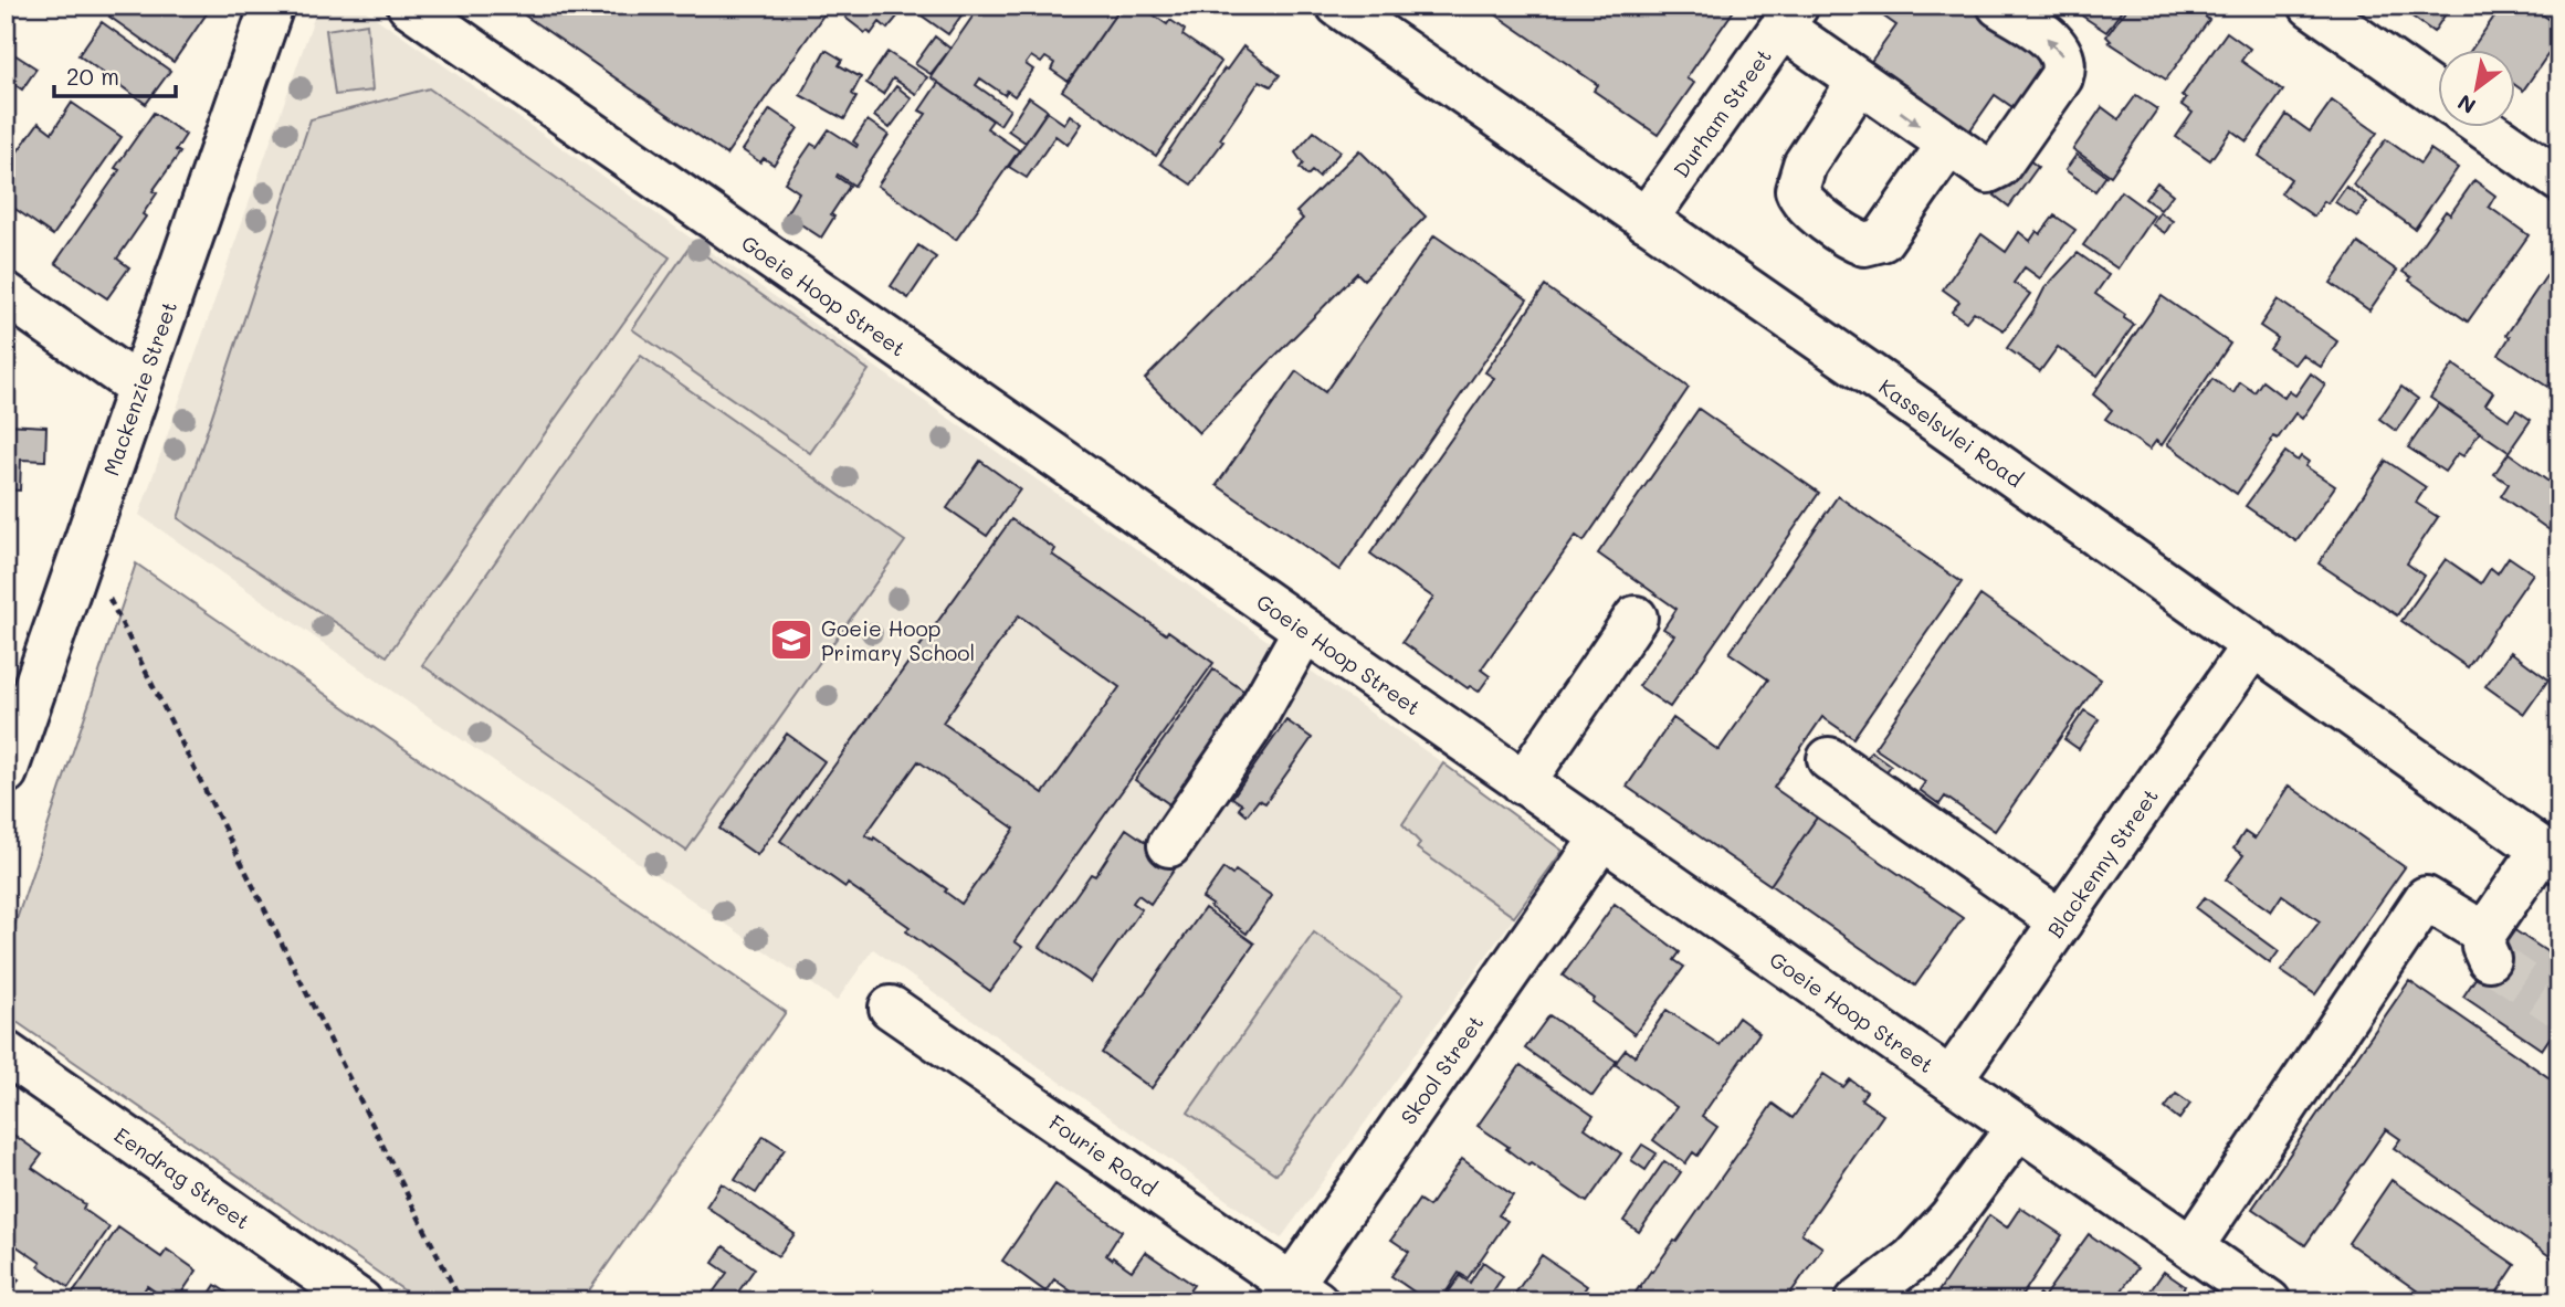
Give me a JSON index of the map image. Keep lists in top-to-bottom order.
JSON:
{
  "streets": {
    "street": [
      "Durham Street",
      "Goeie Hoop Street",
      "Mackenzie Street",
      "Kasselsvlei Road",
      "Blackenny Street",
      "Skool Street",
      "Fourie Road",
      "Eendrag Street"
    ]
  },
  "crossings": [
    ["Durham Street", "Kasselsvlei Road"],
    ["Goeie Hoop Street", "Blackenny Street"],
    ["Goeie Hoop Street", "Skool Street"],
    ["Kasselsvlei Road", "Blackenny Street"],
    ["Skool Street", "Fourie Road"]
  ],
  "places": {
    "school or university": ["Goeie Hoop Primary School"]
  },
  "scale_bar": "20 m",
  "north": "bottom left"
}
